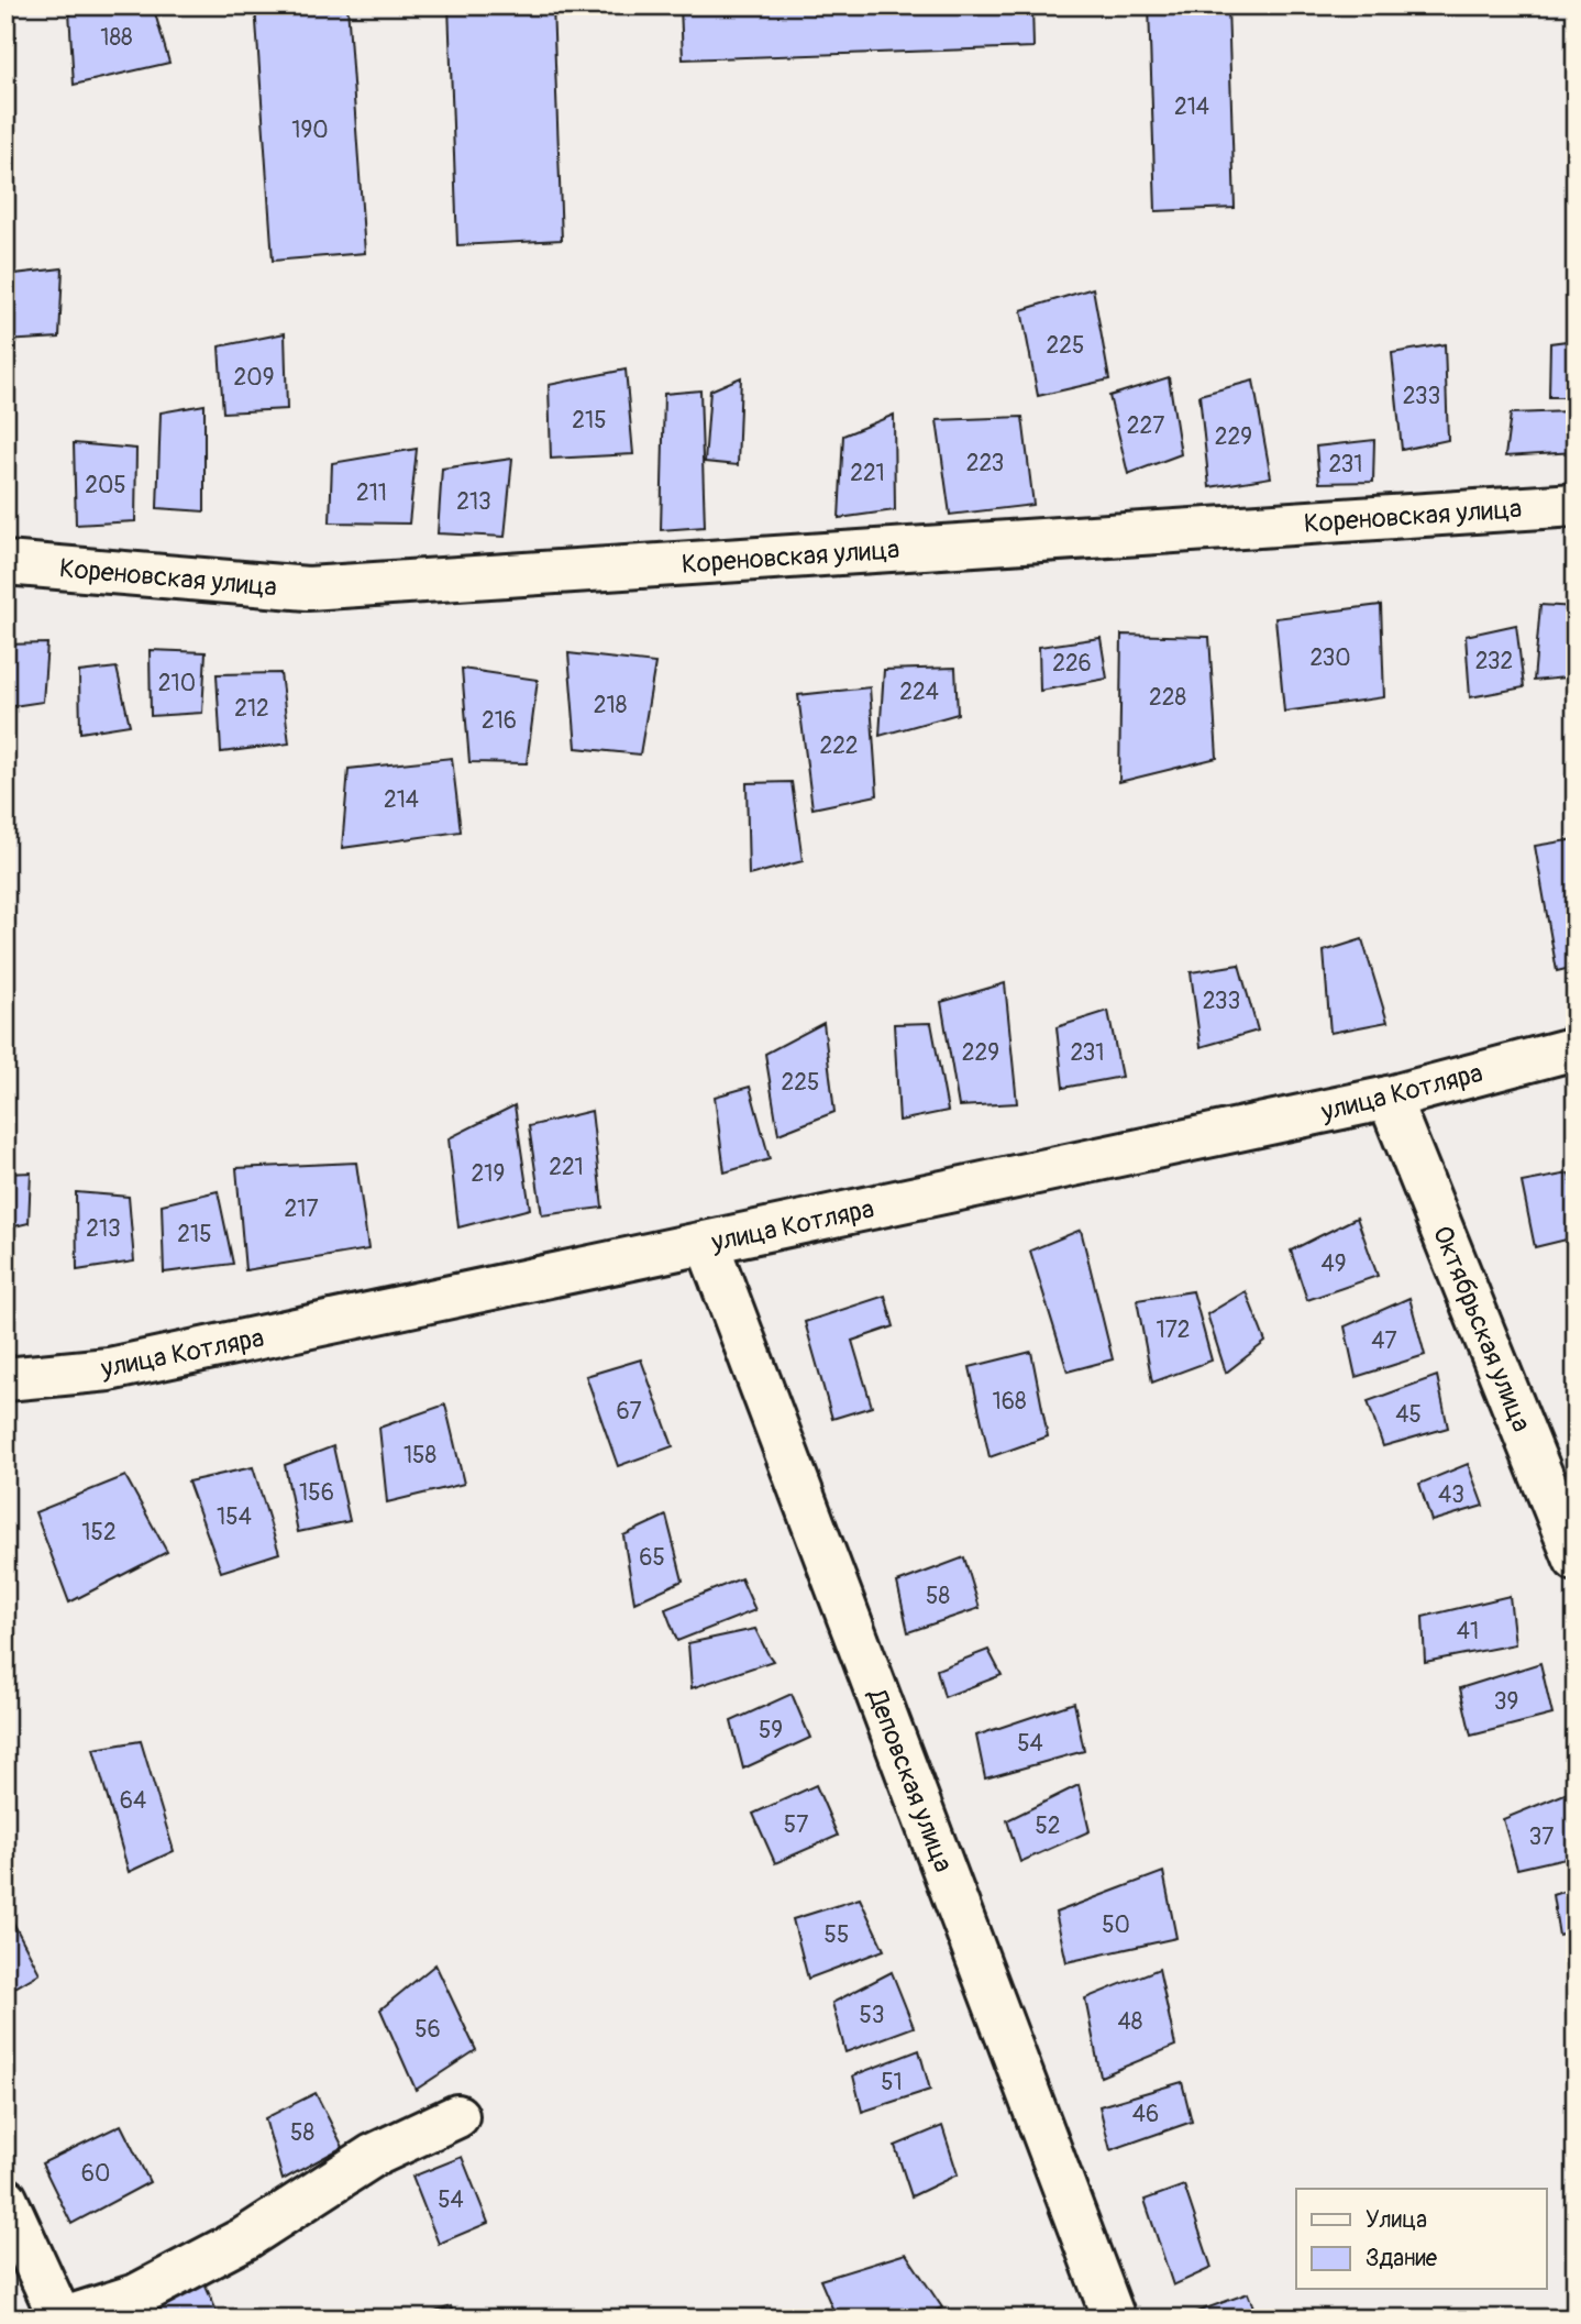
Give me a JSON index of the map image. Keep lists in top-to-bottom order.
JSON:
{
  "streets": {
    "street": [
      "Кореновская улица",
      "улица Котляра",
      "Октябрьская улица",
      "Деповская улица"
    ]
  },
  "crossings": [
    ["улица Котляра", "Октябрьская улица"],
    ["улица Котляра", "Деповская улица"]
  ],
  "house_numbers": [
    "188",
    "214",
    "190",
    "225",
    "209",
    "233",
    "215",
    "227",
    "229",
    "223",
    "231",
    "221",
    "205",
    "211",
    "213",
    "230",
    "232",
    "226",
    "210",
    "224",
    "228",
    "218",
    "212",
    "216",
    "222",
    "214",
    "233",
    "229",
    "231",
    "225",
    "221",
    "219",
    "217",
    "213",
    "215",
    "49",
    "172",
    "47",
    "168",
    "67",
    "45",
    "158",
    "156",
    "43",
    "154",
    "152",
    "65",
    "58",
    "41",
    "39",
    "59",
    "54",
    "64",
    "57",
    "52",
    "37",
    "50",
    "55",
    "53",
    "48",
    "56",
    "51",
    "46",
    "58",
    "60",
    "54"
  ],
  "legend": ["Улица", "Здание"]
}
